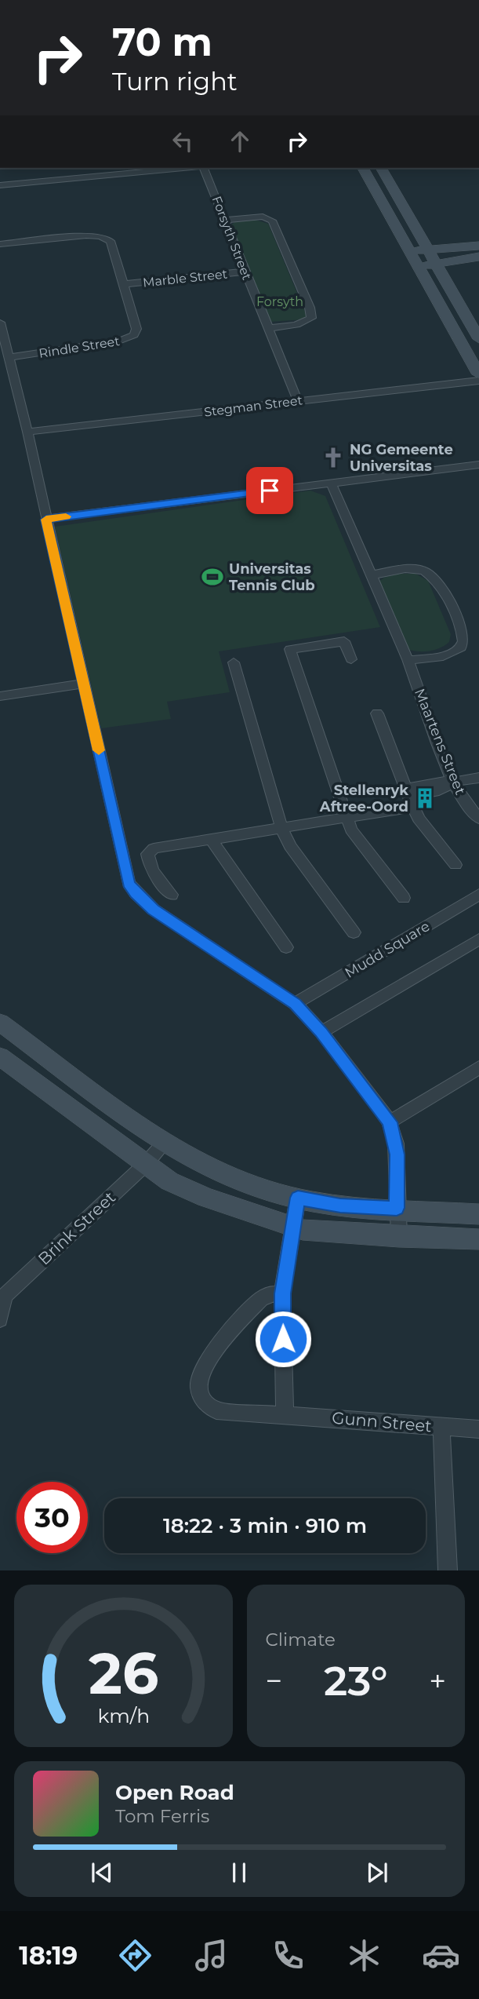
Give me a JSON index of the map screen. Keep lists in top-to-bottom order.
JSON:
{
  "streets": {
    "street": [
      "Forsyth Street",
      "Marble Street",
      "Rindle Street",
      "Stegman Street",
      "Maartens Street",
      "Mudd Square",
      "Brink Street",
      "Gunn Street"
    ]
  },
  "crossings": [
    ["Forsyth Street", "Marble Street"],
    ["Forsyth Street", "Stegman Street"],
    ["Marble Street", "Rindle Street"]
  ],
  "parks": ["Forsyth"],
  "places": {
    "church": ["NG Gemeente Universitas"],
    "sports": ["Universitas Tennis Club"],
    "building": ["Stellenryk Aftree-Oord"]
  },
  "page": {
    "turn": ["70 m", "Turn right"],
    "limit": "30",
    "trip": "18:22 · 3 min · 910 m",
    "tile": "Climate",
    "heat": ["−", "23°", "+"],
    "song": ["Open Road", "Tom Ferris"],
    "tabs": "18:19",
    "gauge": ["26", "km/h"]
  }
}
